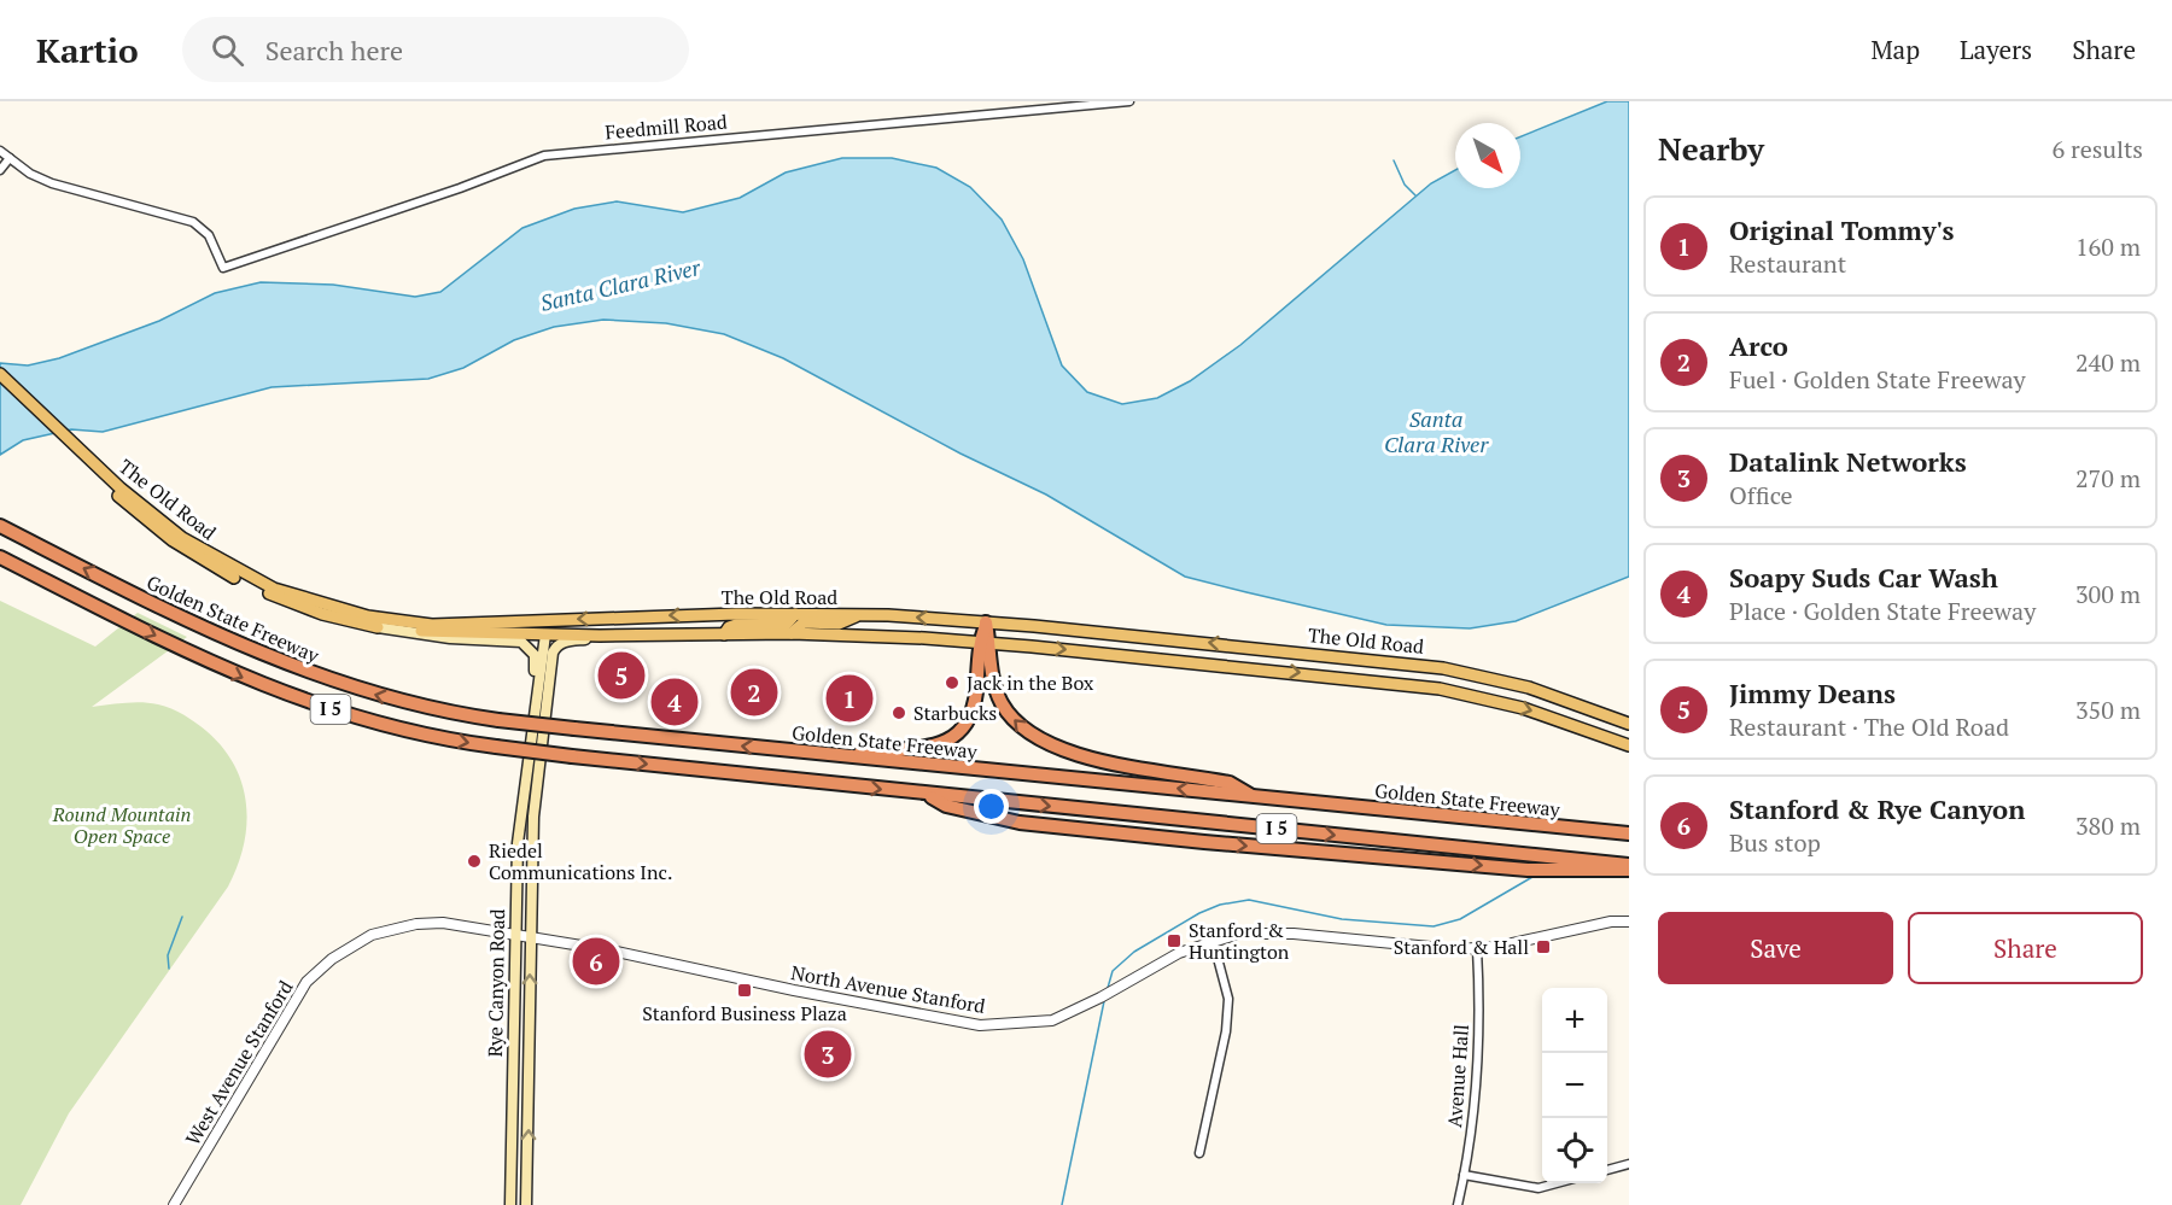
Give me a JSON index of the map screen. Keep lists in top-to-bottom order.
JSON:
{
  "streets": {
    "highway": ["Golden State Freeway", "I 5"],
    "main road": ["The Old Road", "Rye Canyon Road"],
    "street": [
      "Feedmill Road",
      "North Avenue Stanford",
      "West Avenue Stanford",
      "Avenue Hall"
    ]
  },
  "crossings": [
    ["The Old Road", "Rye Canyon Road"],
    ["Rye Canyon Road", "North Avenue Stanford"],
    ["Rye Canyon Road", "West Avenue Stanford"],
    ["North Avenue Stanford", "West Avenue Stanford"],
    ["North Avenue Stanford", "Avenue Hall"]
  ],
  "water": ["Santa Clara River"],
  "parks": ["Round Mountain Open Space"],
  "places": {
    "other": ["Jack in the Box", "Starbucks", "Riedel Communications Inc."],
    "transit": ["Stanford & Huntington", "Stanford & Hall", "Stanford Business Plaza"]
  },
  "north": "bottom right",
  "page": {
    "header": "Kartio",
    "search": "Search here",
    "nav": ["Map", "Layers", "Share"],
    "heading": ["Nearby", "6 results"],
    "list": [
      {
        "mark": "1",
        "name": "Original Tommy's",
        "note": "Restaurant",
        "value": "160 m"
      },
      {
        "mark": "2",
        "name": "Arco",
        "note": "Fuel · Golden State Freeway",
        "value": "240 m"
      },
      {
        "mark": "3",
        "name": "Datalink Networks",
        "note": "Office",
        "value": "270 m"
      },
      {
        "mark": "4",
        "name": "Soapy Suds Car Wash",
        "note": "Place · Golden State Freeway",
        "value": "300 m"
      },
      {
        "mark": "5",
        "name": "Jimmy Deans",
        "note": "Restaurant · The Old Road",
        "value": "350 m"
      },
      {
        "mark": "6",
        "name": "Stanford & Rye Canyon",
        "note": "Bus stop",
        "value": "380 m"
      }
    ],
    "pins": [
      "5",
      "2",
      "1",
      "4",
      "6",
      "3"
    ],
    "buttons": ["Save", "Share"],
    "map_buttons": ["+", "−"]
  }
}
